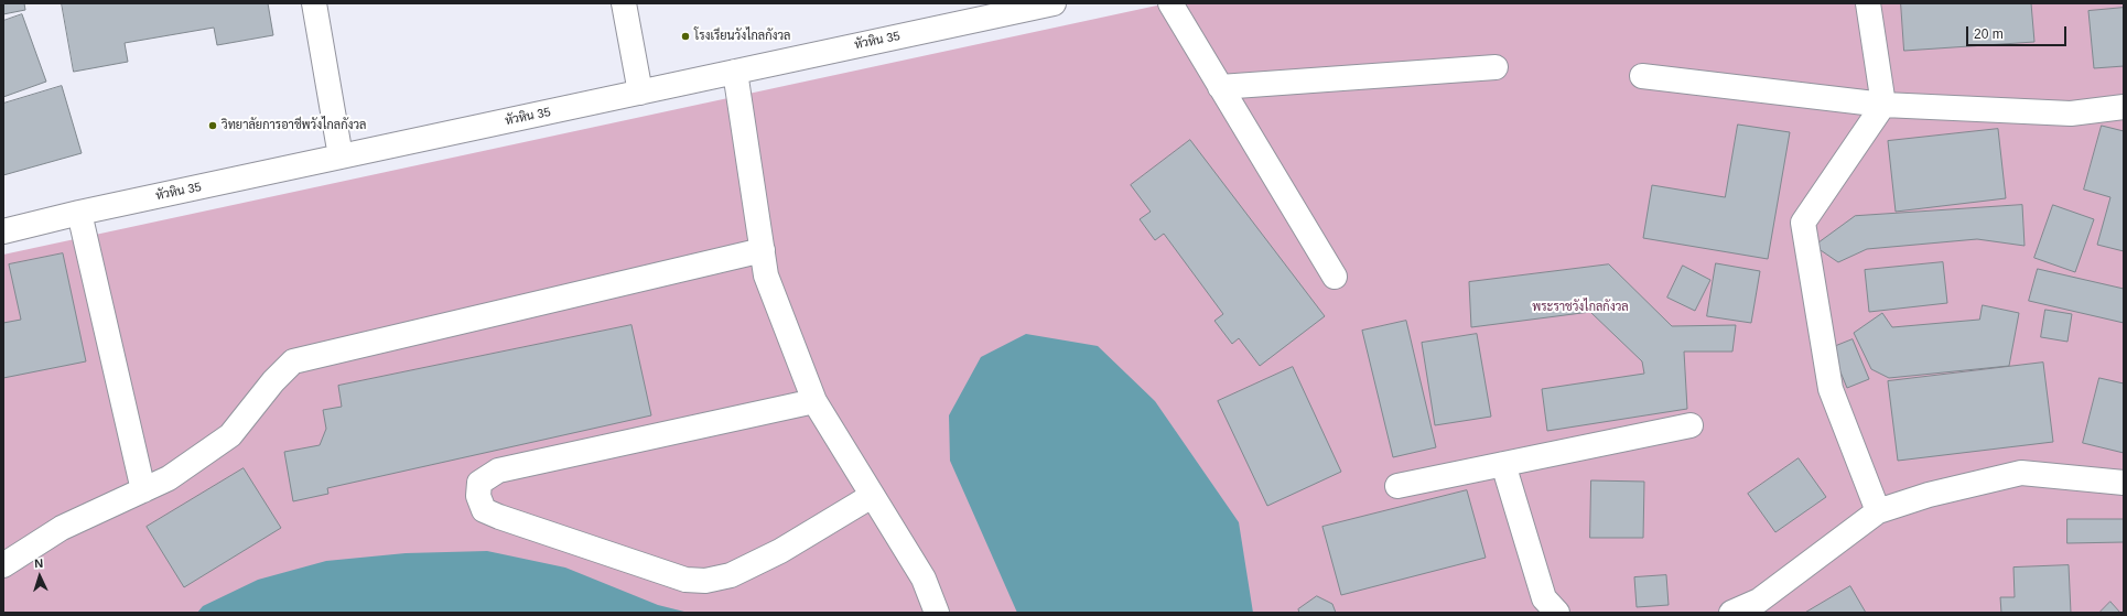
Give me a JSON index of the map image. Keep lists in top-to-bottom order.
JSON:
{
  "streets": {
    "street": ["หัวหิน 35"]
  },
  "parks": ["พระราชวังไกลกังวล"],
  "places": ["โรงเรียนวังไกลกังวล", "วิทยาลัยการอาชีพวังไกลกังวล"],
  "scale_bar": "20 m",
  "north": "top"
}
